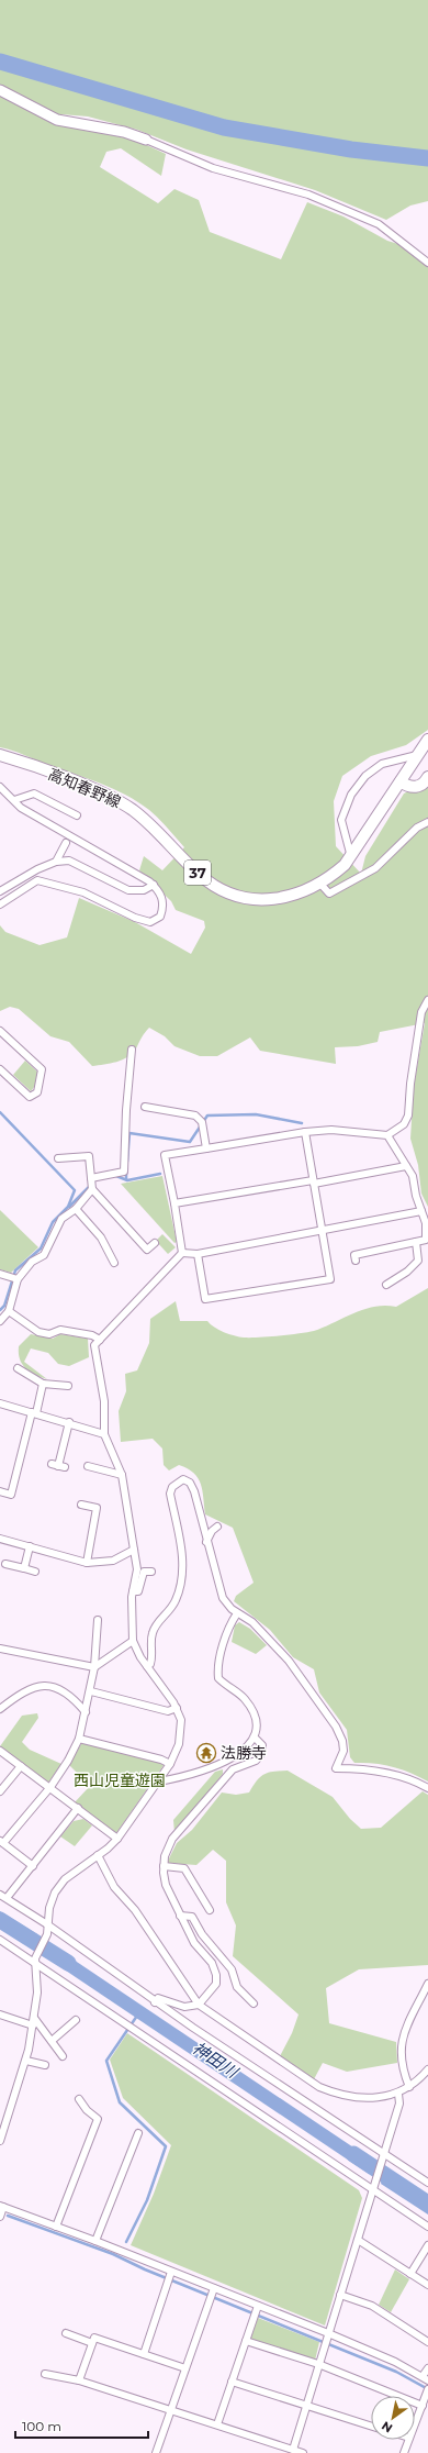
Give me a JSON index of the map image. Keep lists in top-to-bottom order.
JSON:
{
  "streets": {
    "main road": ["高知春野線", "37"]
  },
  "water": ["神田川"],
  "parks": ["西山児童遊園"],
  "places": {
    "temple": ["法勝寺"]
  },
  "scale_bar": "100 m",
  "north": "bottom left"
}
